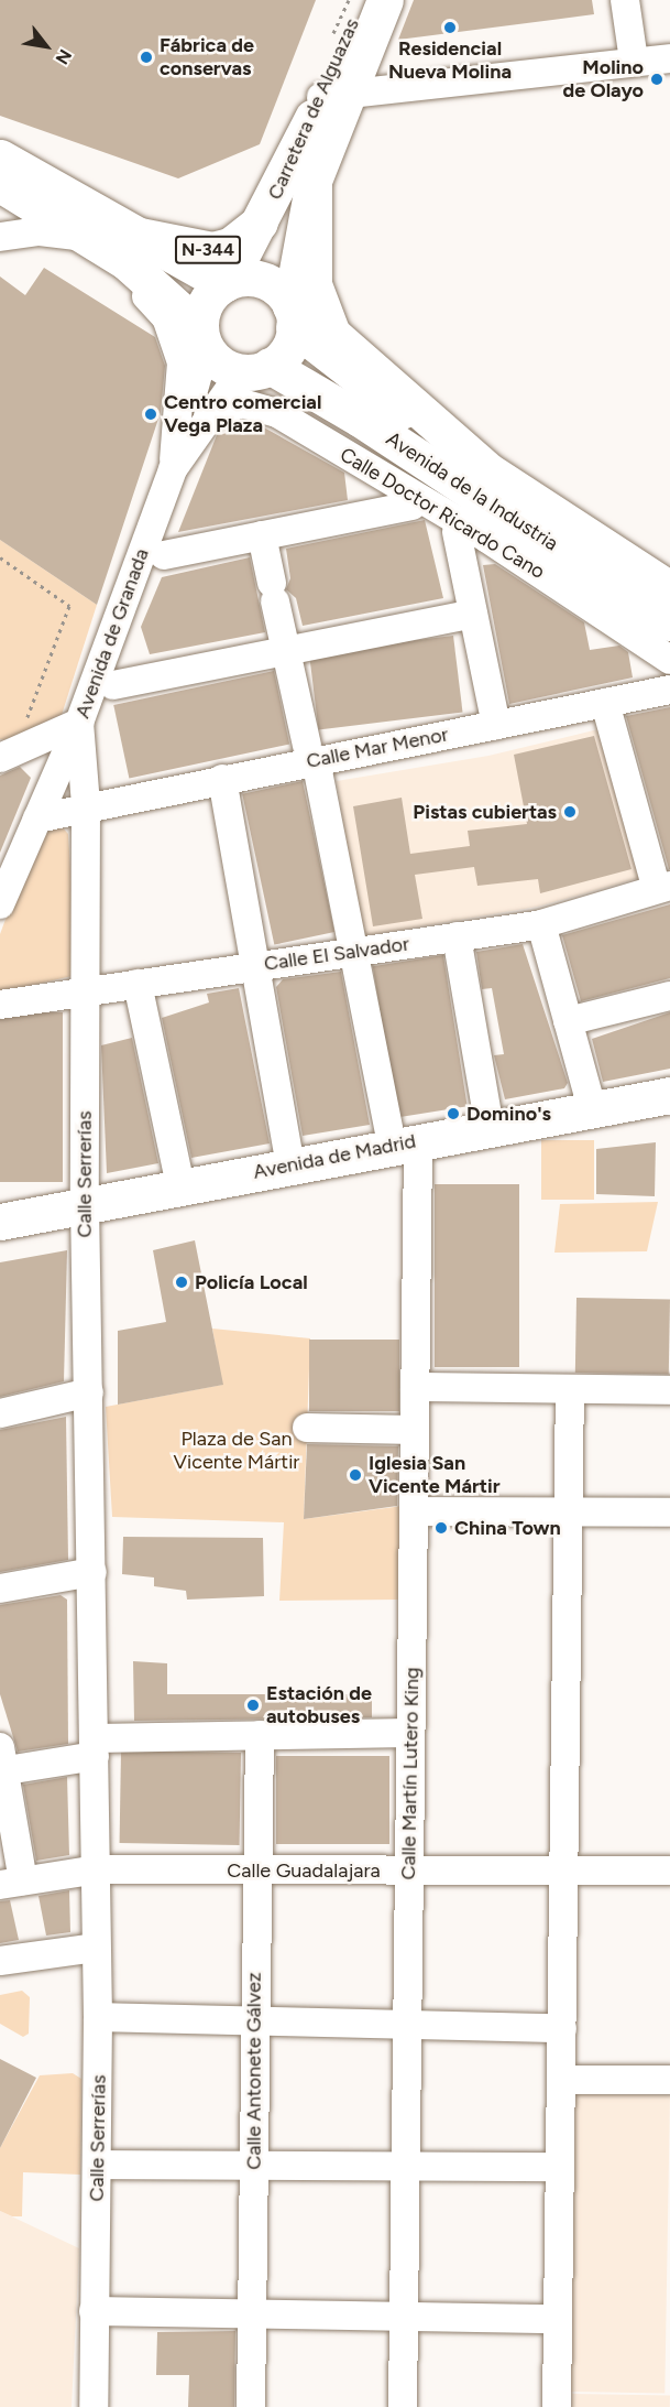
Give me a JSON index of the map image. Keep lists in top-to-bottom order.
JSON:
{
  "streets": {
    "main road": [
      "Carretera de Alguazas",
      "N-344",
      "Avenida de la Industria",
      "Avenida de Madrid"
    ],
    "street": [
      "Calle Doctor Ricardo Cano",
      "Avenida de Granada",
      "Calle Mar Menor",
      "Calle El Salvador",
      "Calle Serrerías",
      "Calle Martín Lutero King",
      "Calle Guadalajara",
      "Calle Antonete Gálvez"
    ]
  },
  "crossings": [
    ["Carretera de Alguazas", "N-344"],
    ["Carretera de Alguazas", "Avenida de la Industria"],
    ["Carretera de Alguazas", "Avenida de Granada"],
    ["Avenida de la Industria", "Calle Doctor Ricardo Cano"],
    ["Avenida de la Industria", "Avenida de Granada"],
    ["Calle Doctor Ricardo Cano", "Avenida de Granada"],
    ["Avenida de Granada", "Calle Mar Menor"],
    ["Avenida de Granada", "Calle Serrerías"],
    ["Calle Mar Menor", "Calle Serrerías"],
    ["Calle Mar Menor", "Calle Martín Lutero King"],
    ["Calle El Salvador", "Calle Serrerías"],
    ["Calle El Salvador", "Calle Martín Lutero King"],
    ["Avenida de Madrid", "Calle Serrerías"],
    ["Avenida de Madrid", "Calle Martín Lutero King"],
    ["Calle Serrerías", "Calle Guadalajara"],
    ["Calle Martín Lutero King", "Calle Guadalajara"],
    ["Calle Guadalajara", "Calle Antonete Gálvez"]
  ],
  "parks": ["Plaza de San Vicente Mártir"],
  "places": [
    "Residencial Nueva Molina",
    "Fábrica de conservas",
    "Molino de Olayo",
    "Centro comercial Vega Plaza",
    "Pistas cubiertas",
    "Domino's",
    "Policía Local",
    "Iglesia San Vicente Mártir",
    "China Town",
    "Estación de autobuses"
  ],
  "north": "bottom right"
}
